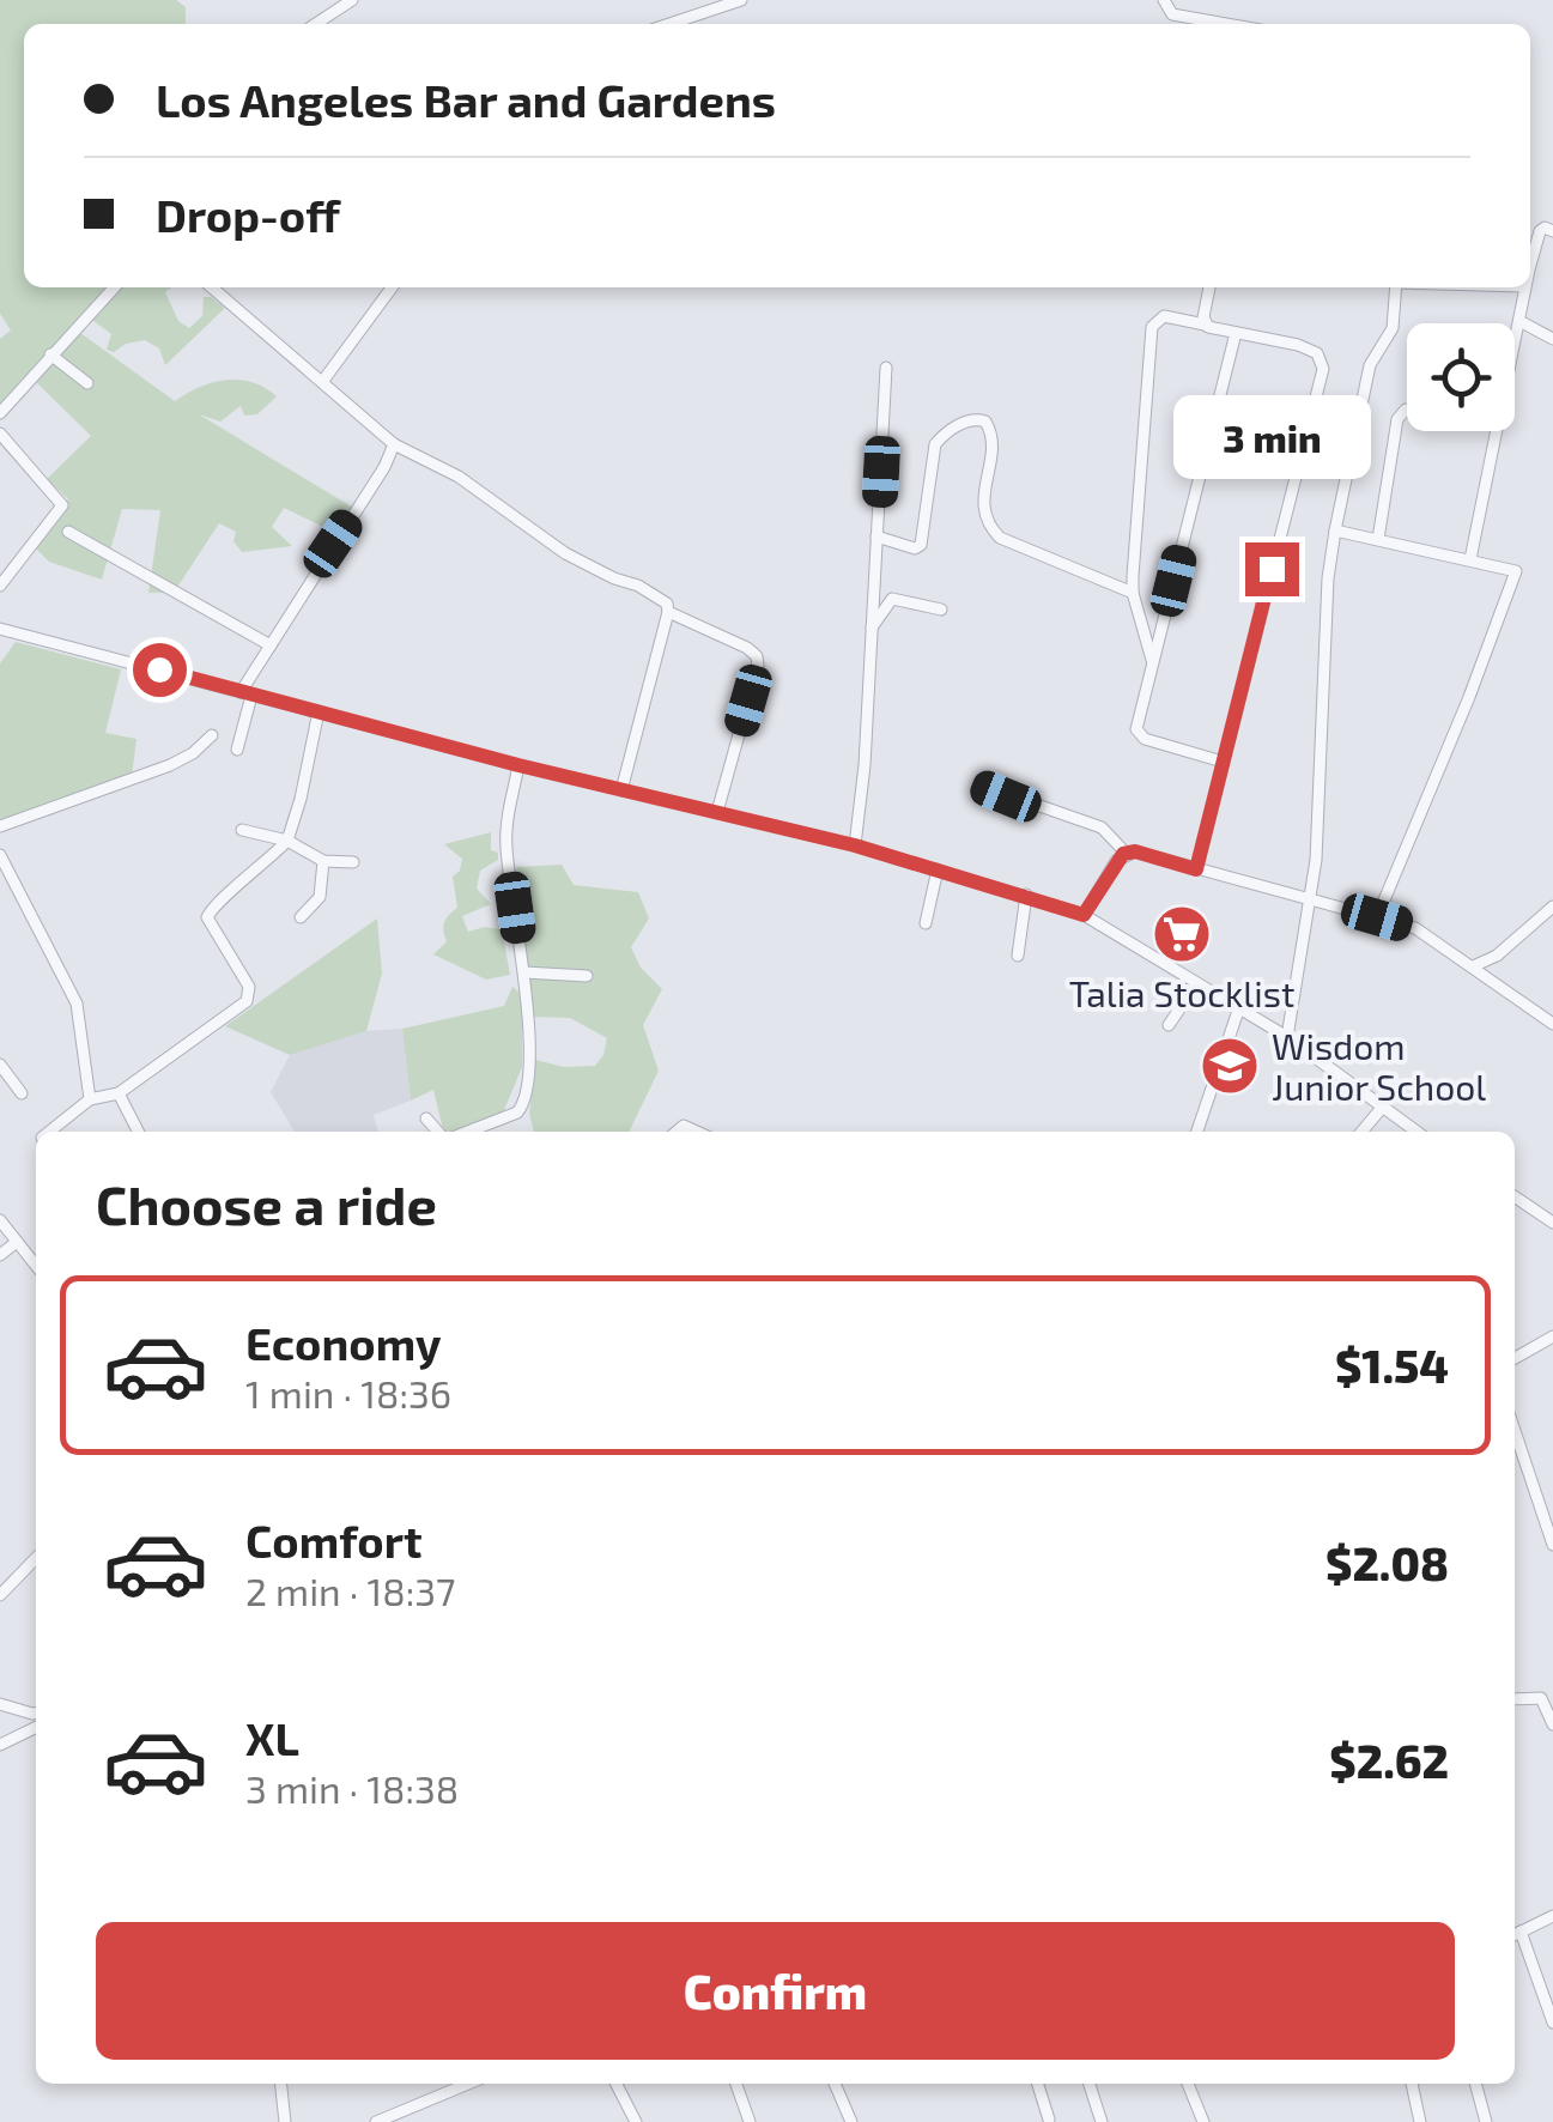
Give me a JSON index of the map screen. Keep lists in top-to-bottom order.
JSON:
{
  "places": {
    "supermarket": ["Talia Stocklist"],
    "school or university": ["Wisdom Junior School"]
  },
  "page": {
    "banner": ["Los Angeles Bar and Gardens", "Drop-off"],
    "bubble": "3 min",
    "heading": "Choose a ride",
    "list": [
      {
        "name": "Economy",
        "note": "1 min · 18:36",
        "value": "$1.54"
      },
      {
        "name": "Comfort",
        "note": "2 min · 18:37",
        "value": "$2.08"
      },
      {
        "name": "XL",
        "note": "3 min · 18:38",
        "value": "$2.62"
      }
    ],
    "buttons": "Confirm"
  }
}
